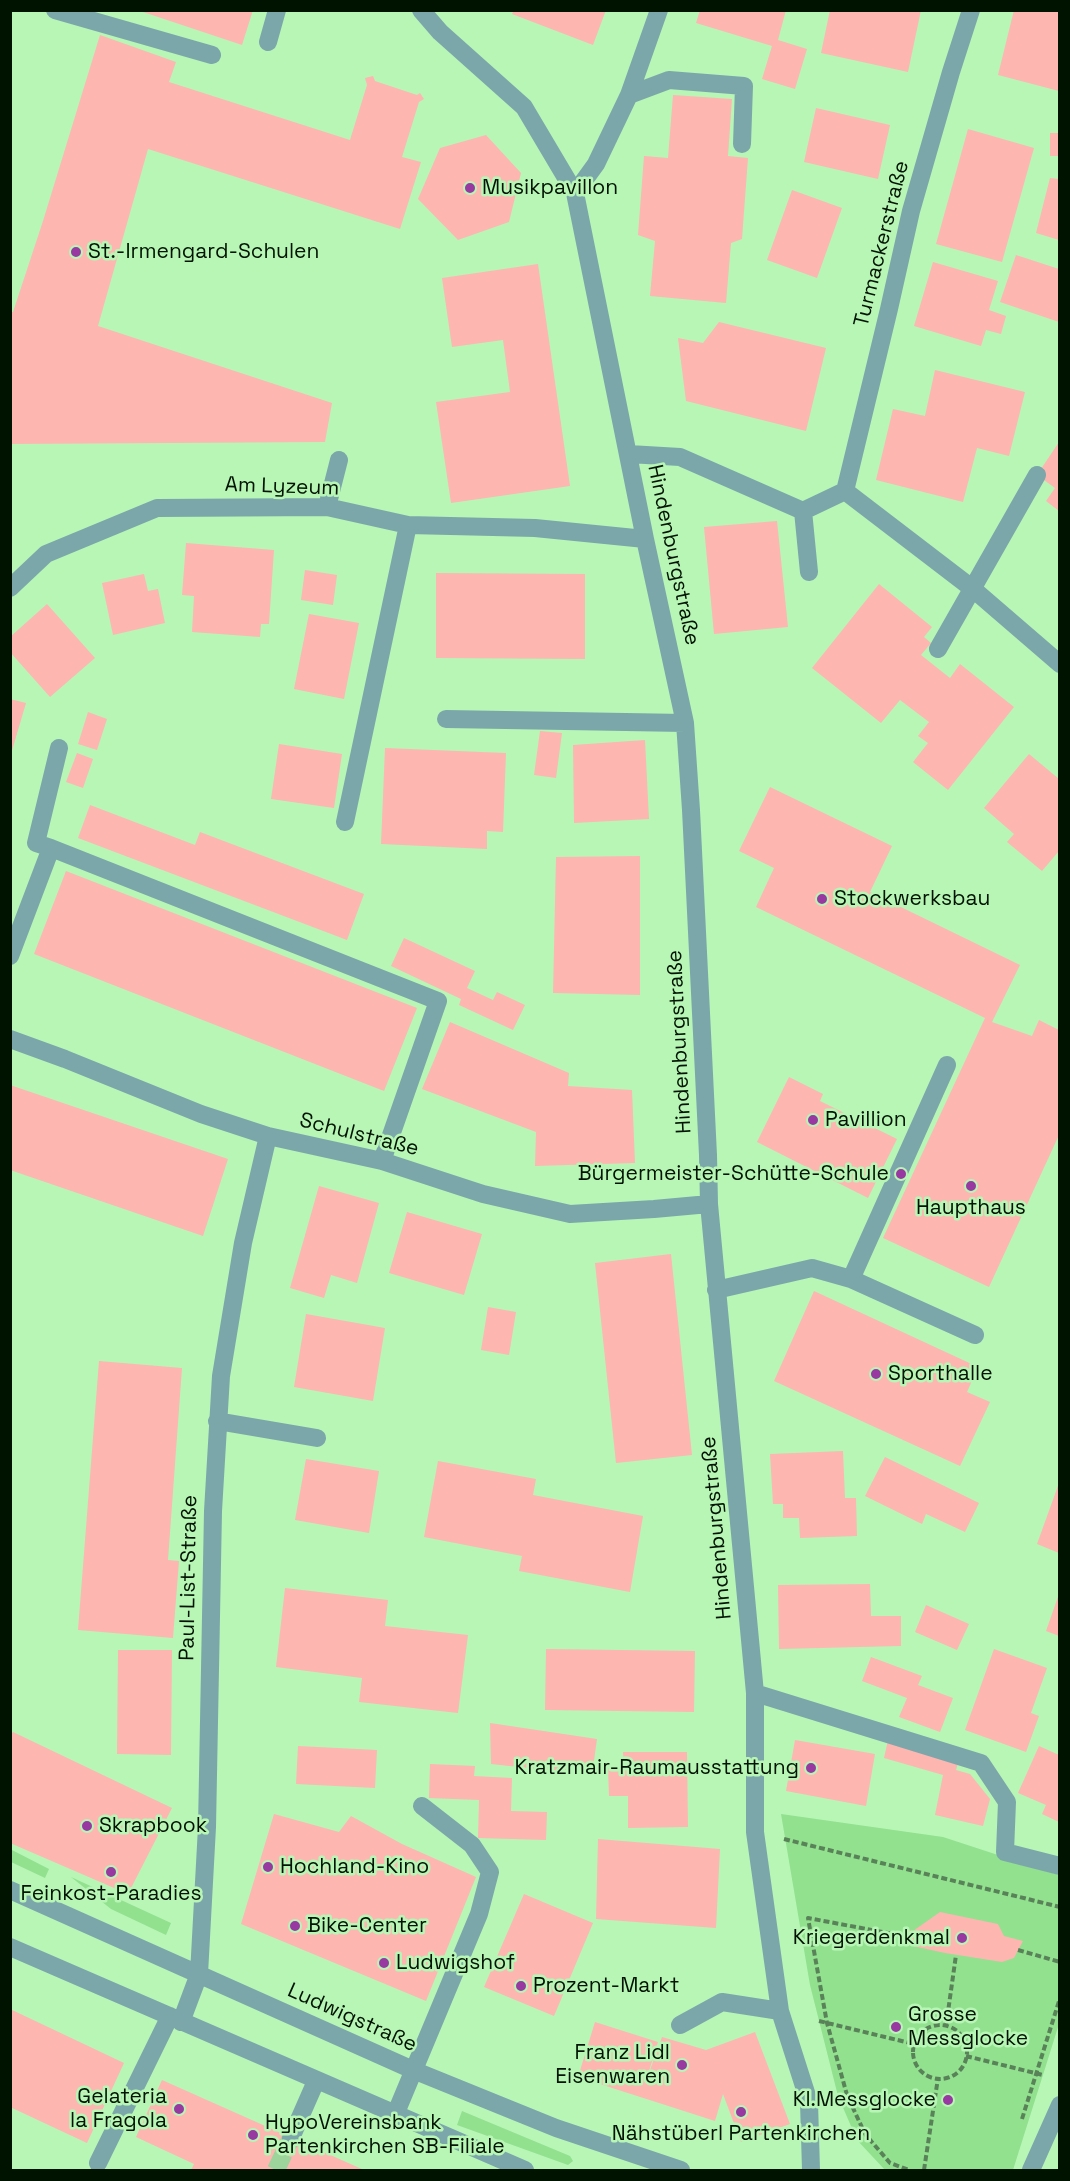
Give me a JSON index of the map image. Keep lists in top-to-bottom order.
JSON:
{
  "streets": {
    "street": [
      "Turmackerstraße",
      "Am Lyzeum",
      "Hindenburgstraße",
      "Schulstraße",
      "Paul-List-Straße",
      "Ludwigstraße"
    ]
  },
  "crossings": [
    ["Am Lyzeum", "Hindenburgstraße"],
    ["Hindenburgstraße", "Schulstraße"],
    ["Schulstraße", "Paul-List-Straße"],
    ["Paul-List-Straße", "Ludwigstraße"]
  ],
  "places": [
    "Musikpavillon",
    "St.-Irmengard-Schulen",
    "Stockwerksbau",
    "Pavillion",
    "Bürgermeister-Schütte-Schule",
    "Haupthaus",
    "Sporthalle",
    "Kratzmair-Raumausstattung",
    "Skrapbook",
    "Hochland-Kino",
    "Feinkost-Paradies",
    "Bike-Center",
    "Kriegerdenkmal",
    "Ludwigshof",
    "Prozent-Markt",
    "Grosse Messglocke",
    "Franz Lidl Eisenwaren",
    "Kl.Messglocke",
    "Gelateria la Fragola",
    "Nähstüberl Partenkirchen",
    "HypoVereinsbank Partenkirchen SB-Filiale"
  ]
}
